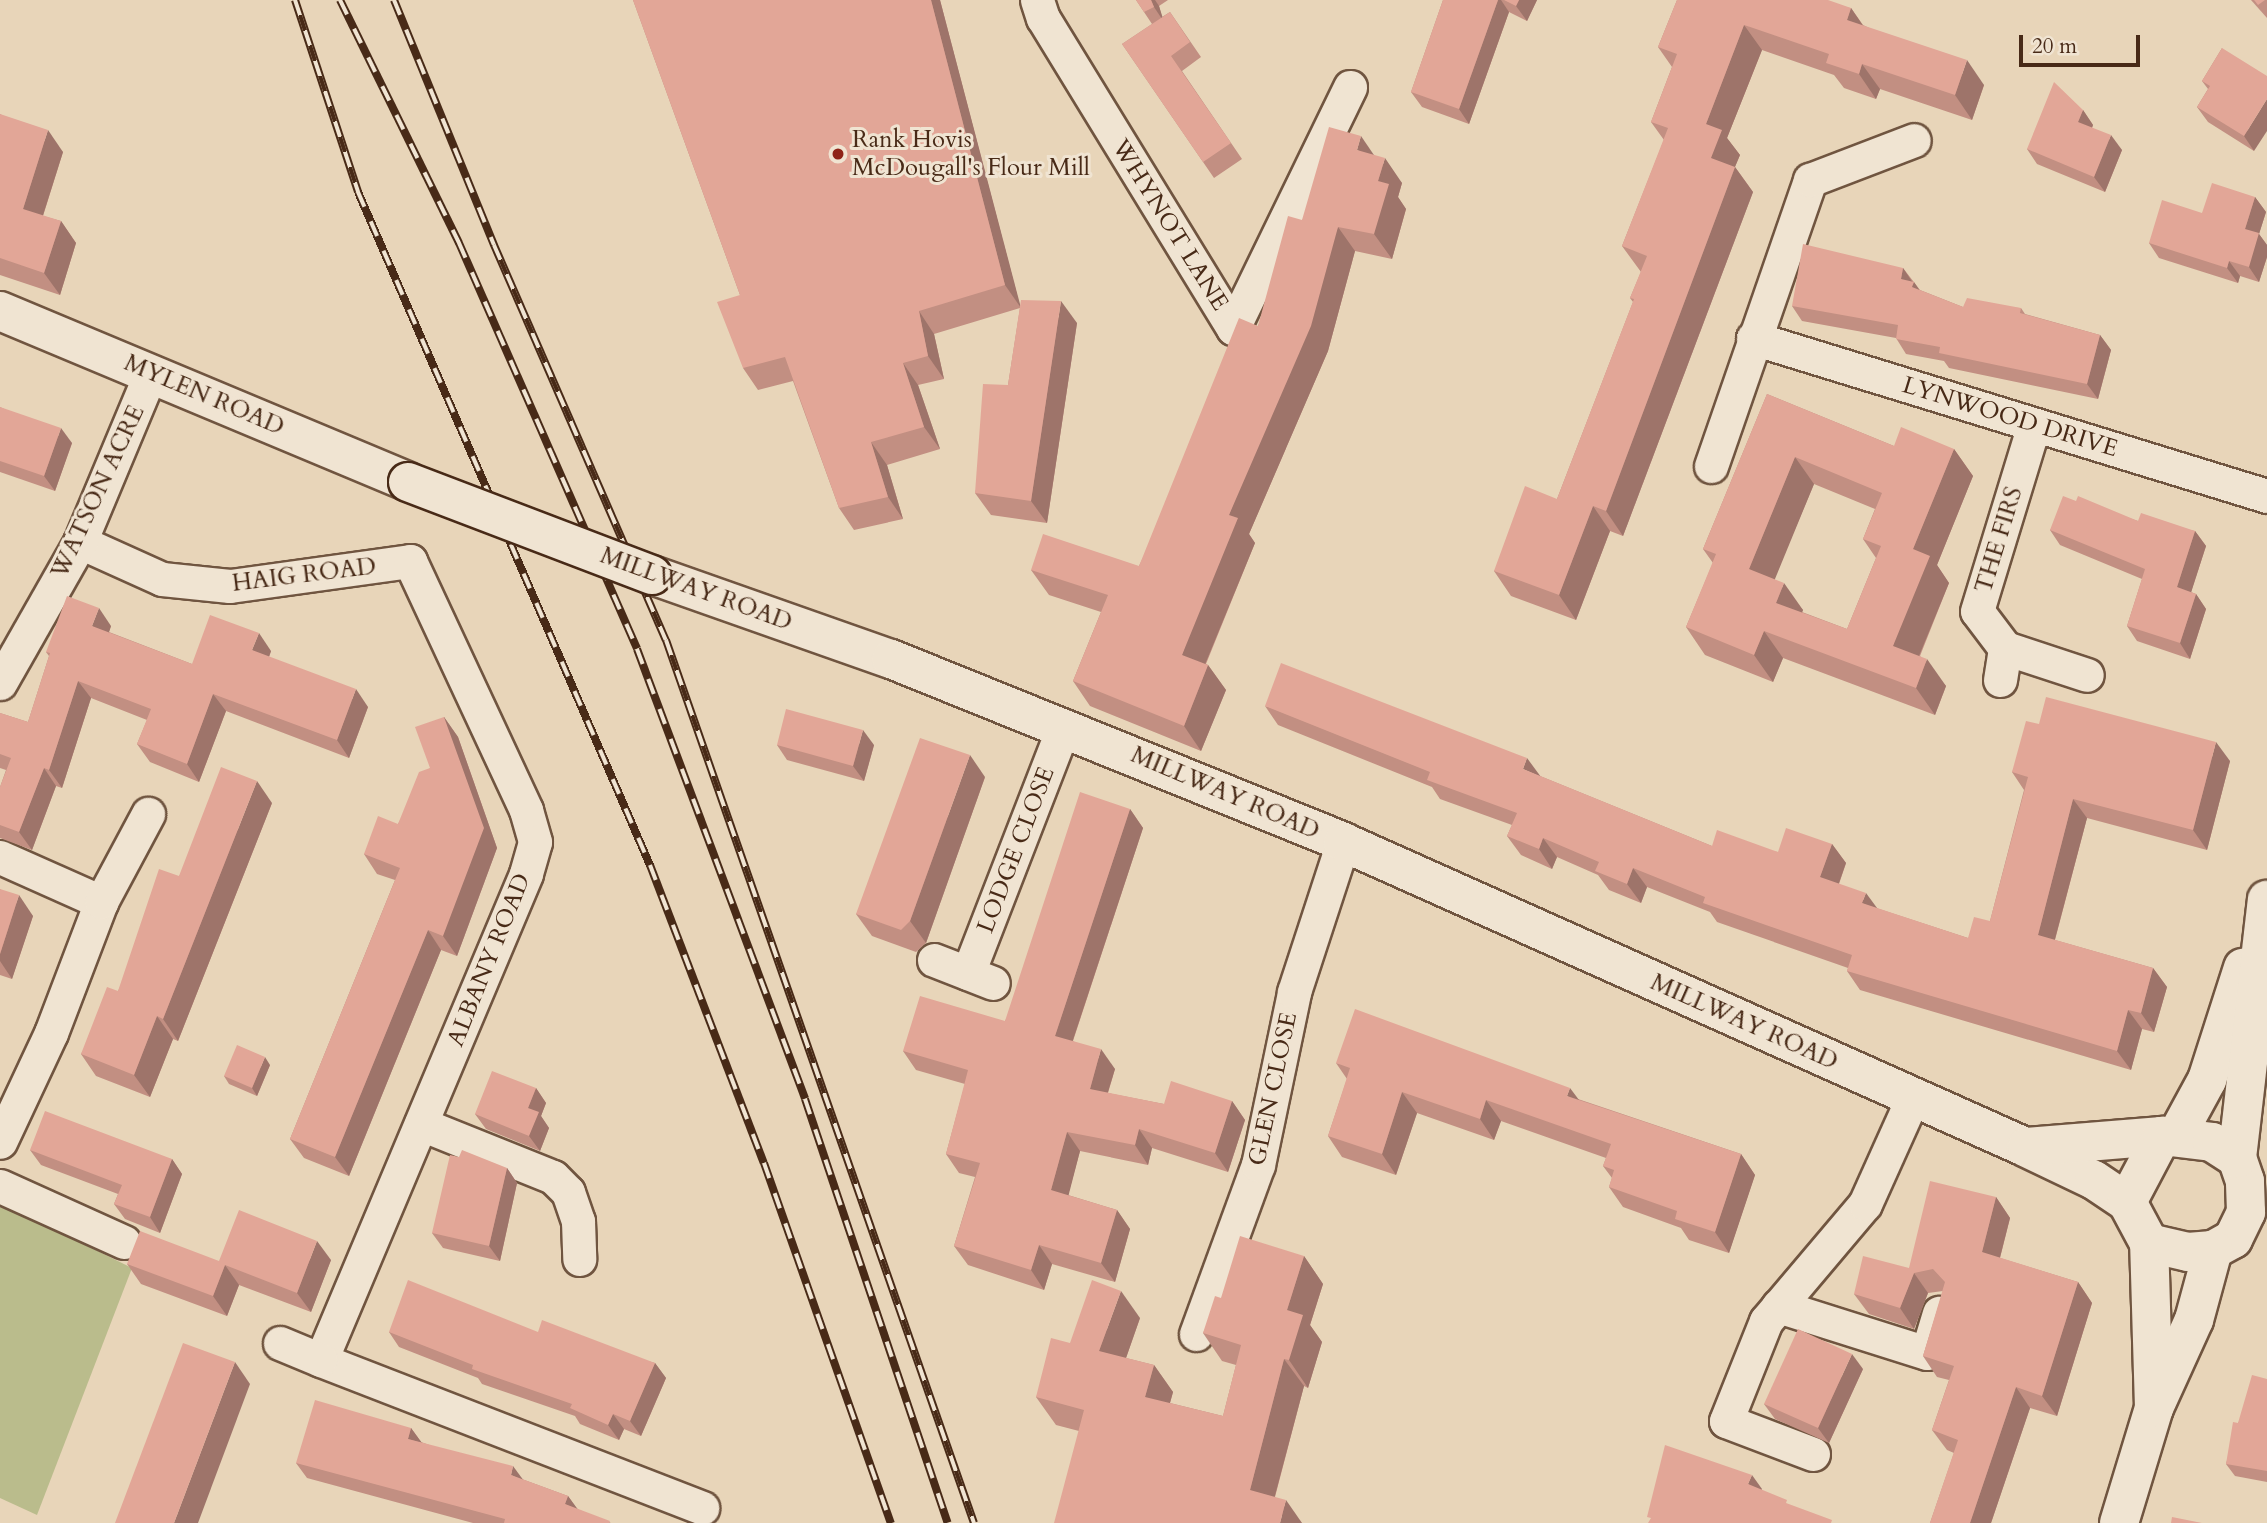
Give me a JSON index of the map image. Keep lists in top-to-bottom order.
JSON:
{
  "streets": {
    "street": [
      "WHYNOT LANE",
      "MYLEN ROAD",
      "LYNWOOD DRIVE",
      "WATSON ACRE",
      "THE FIRS",
      "HAIG ROAD",
      "MILLWAY ROAD",
      "LODGE CLOSE",
      "ALBANY ROAD",
      "GLEN CLOSE"
    ]
  },
  "crossings": [
    ["MYLEN ROAD", "WATSON ACRE"],
    ["MYLEN ROAD", "MILLWAY ROAD"],
    ["LYNWOOD DRIVE", "THE FIRS"],
    ["WATSON ACRE", "HAIG ROAD"],
    ["HAIG ROAD", "ALBANY ROAD"],
    ["MILLWAY ROAD", "LODGE CLOSE"],
    ["MILLWAY ROAD", "GLEN CLOSE"]
  ],
  "places": ["Rank Hovis McDougall's Flour Mill"],
  "scale_bar": "20 m"
}
